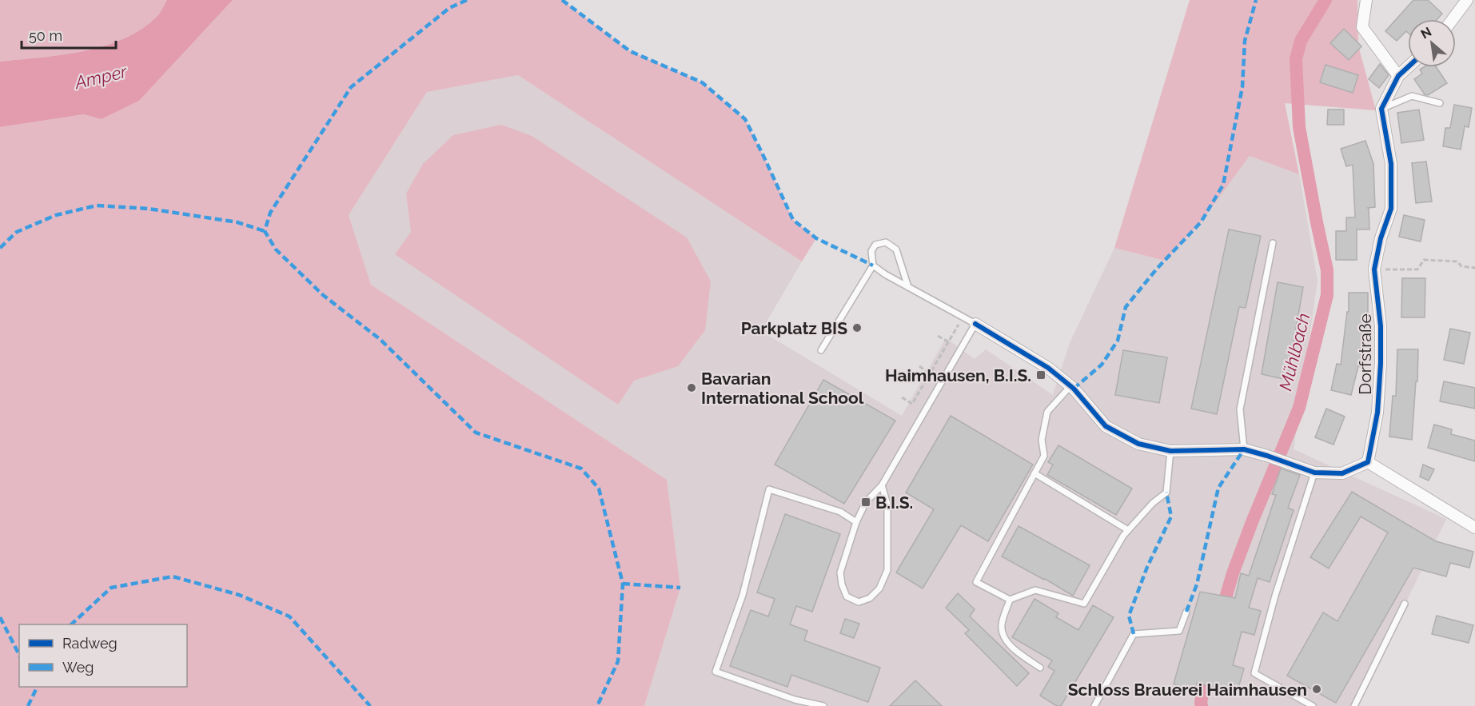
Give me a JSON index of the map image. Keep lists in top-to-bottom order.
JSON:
{
  "streets": {
    "street": ["Dorfstraße"]
  },
  "water": ["Amper", "Mühlbach"],
  "places": {
    "other": ["Parkplatz BIS", "Bavarian International School", "Schloss Brauerei Haimhausen"],
    "transit": ["Haimhausen, B.I.S.", "B.I.S."]
  },
  "legend": ["Radweg", "Weg"],
  "scale_bar": "50 m",
  "north": "top left"
}
